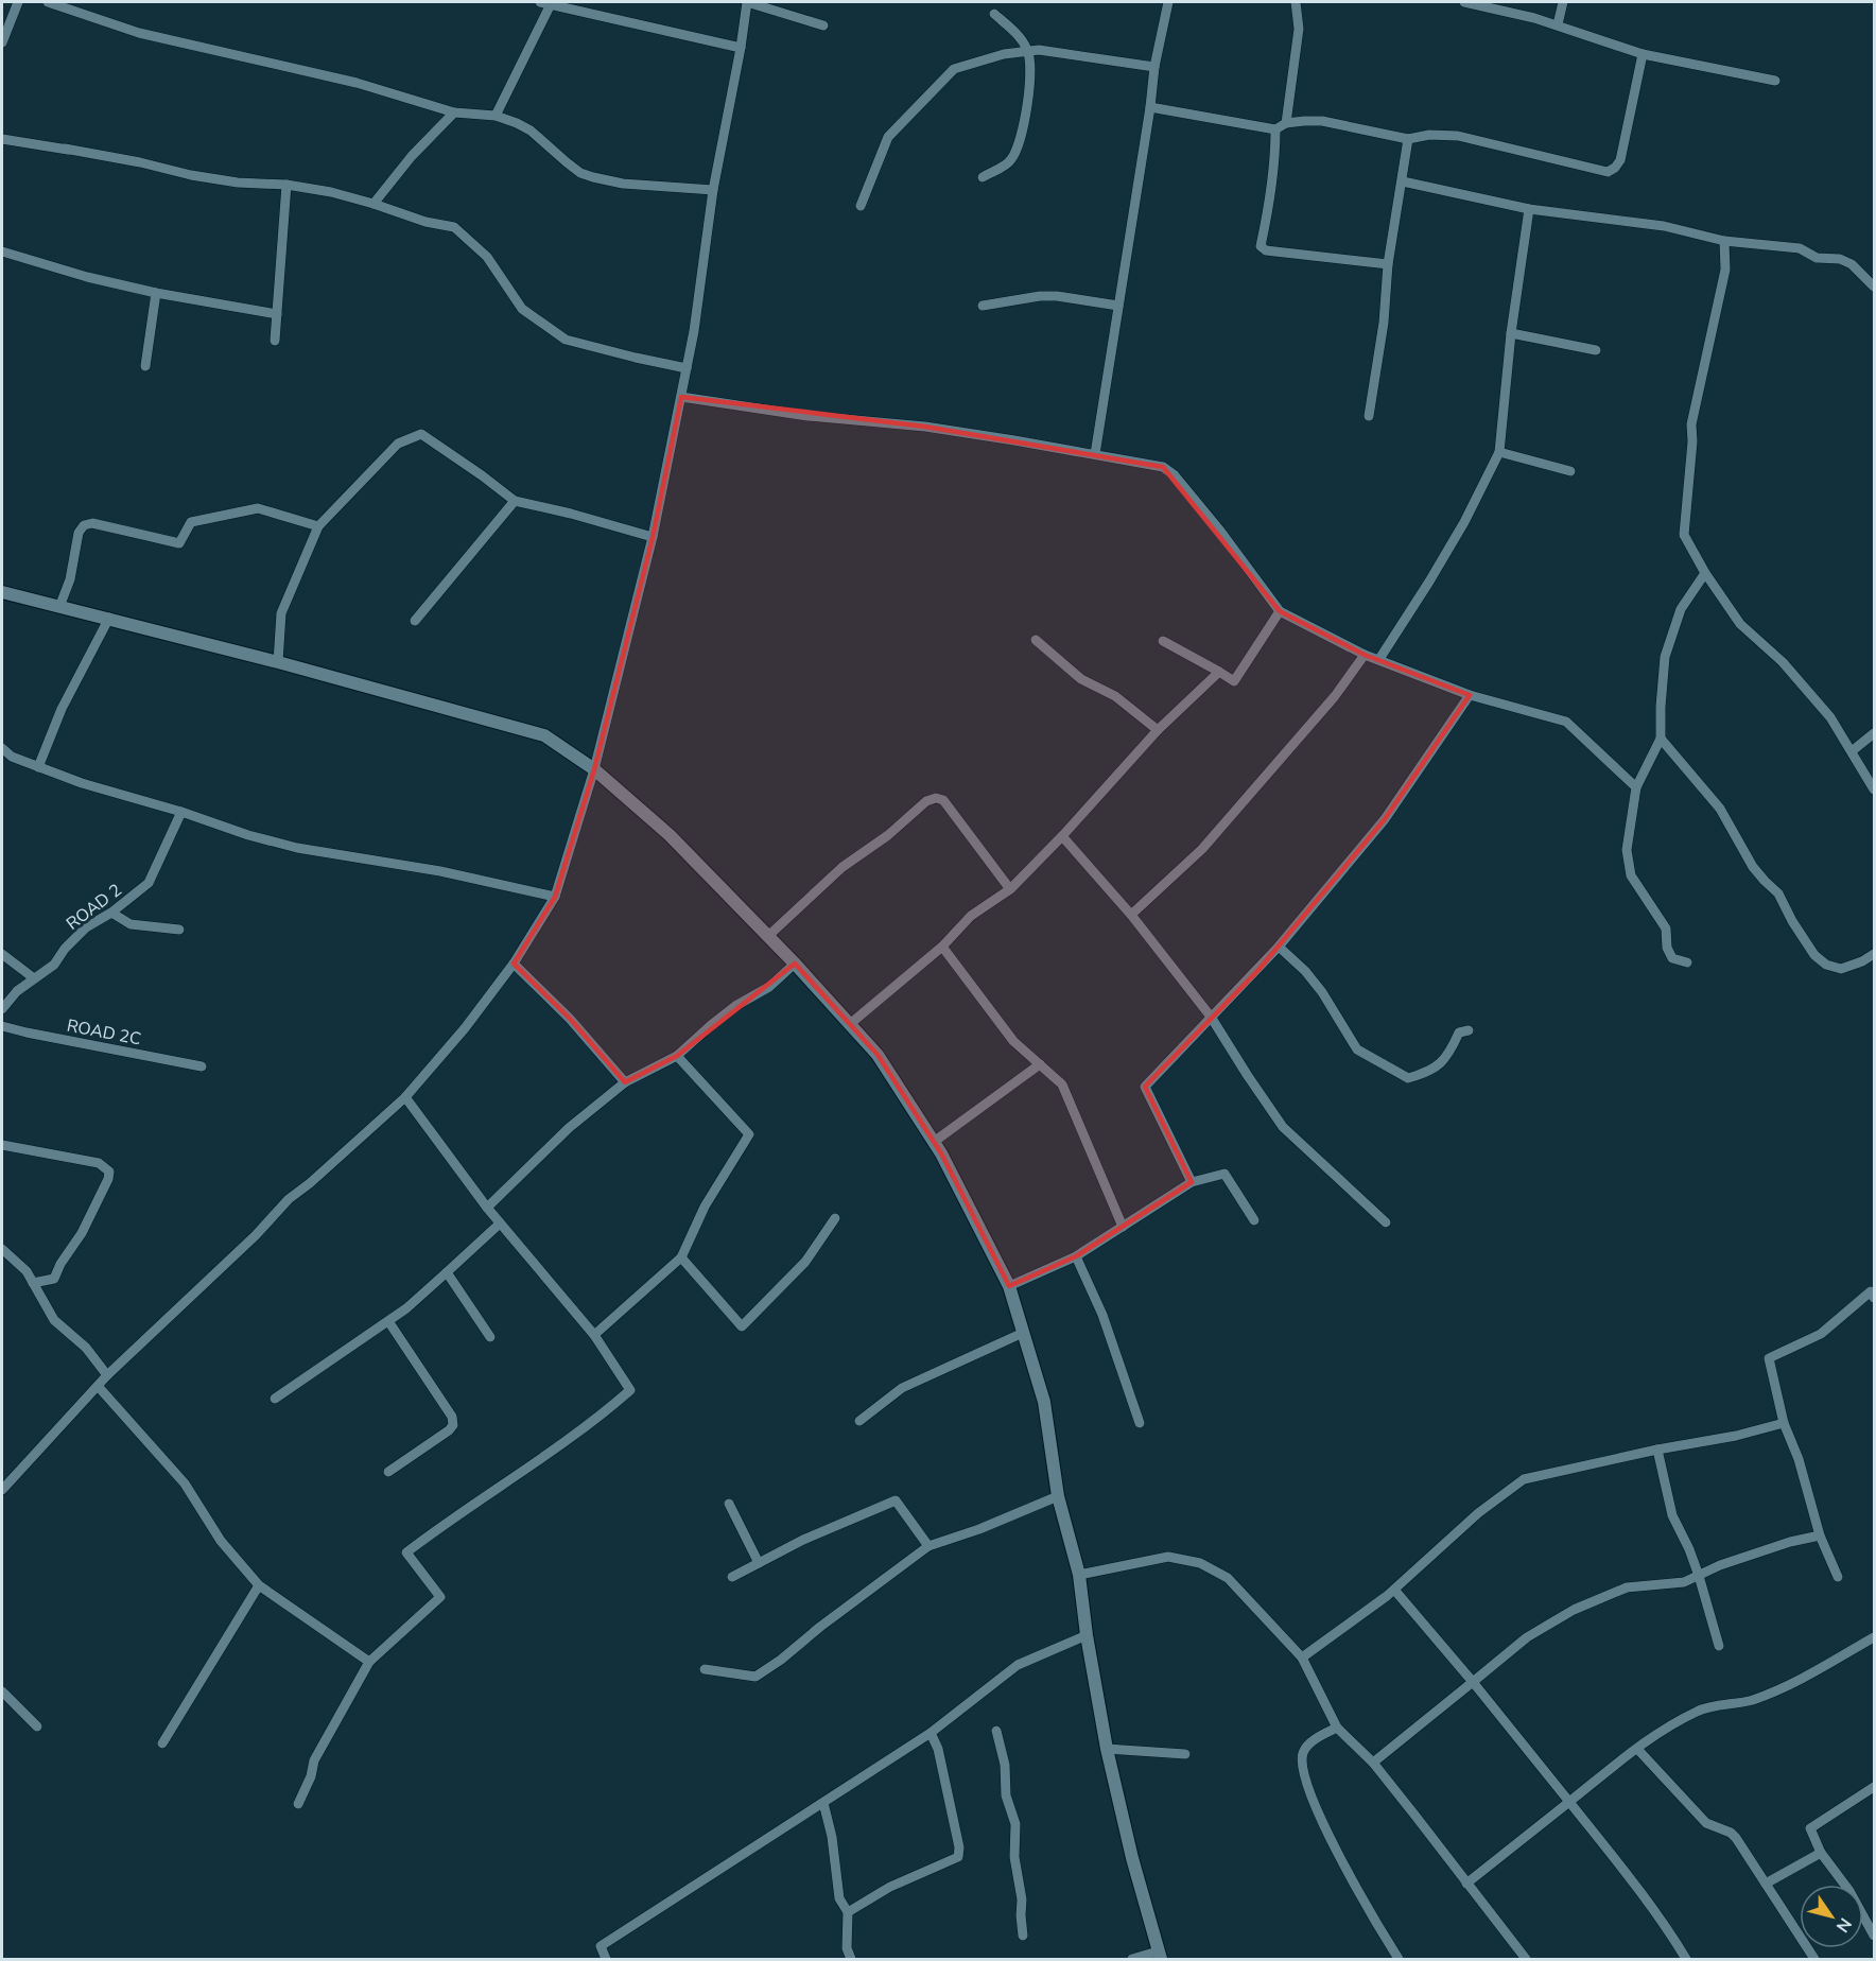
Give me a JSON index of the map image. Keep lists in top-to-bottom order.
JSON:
{
  "streets": {
    "street": ["ROAD 2", "ROAD 2C"]
  },
  "north": "bottom right"
}
